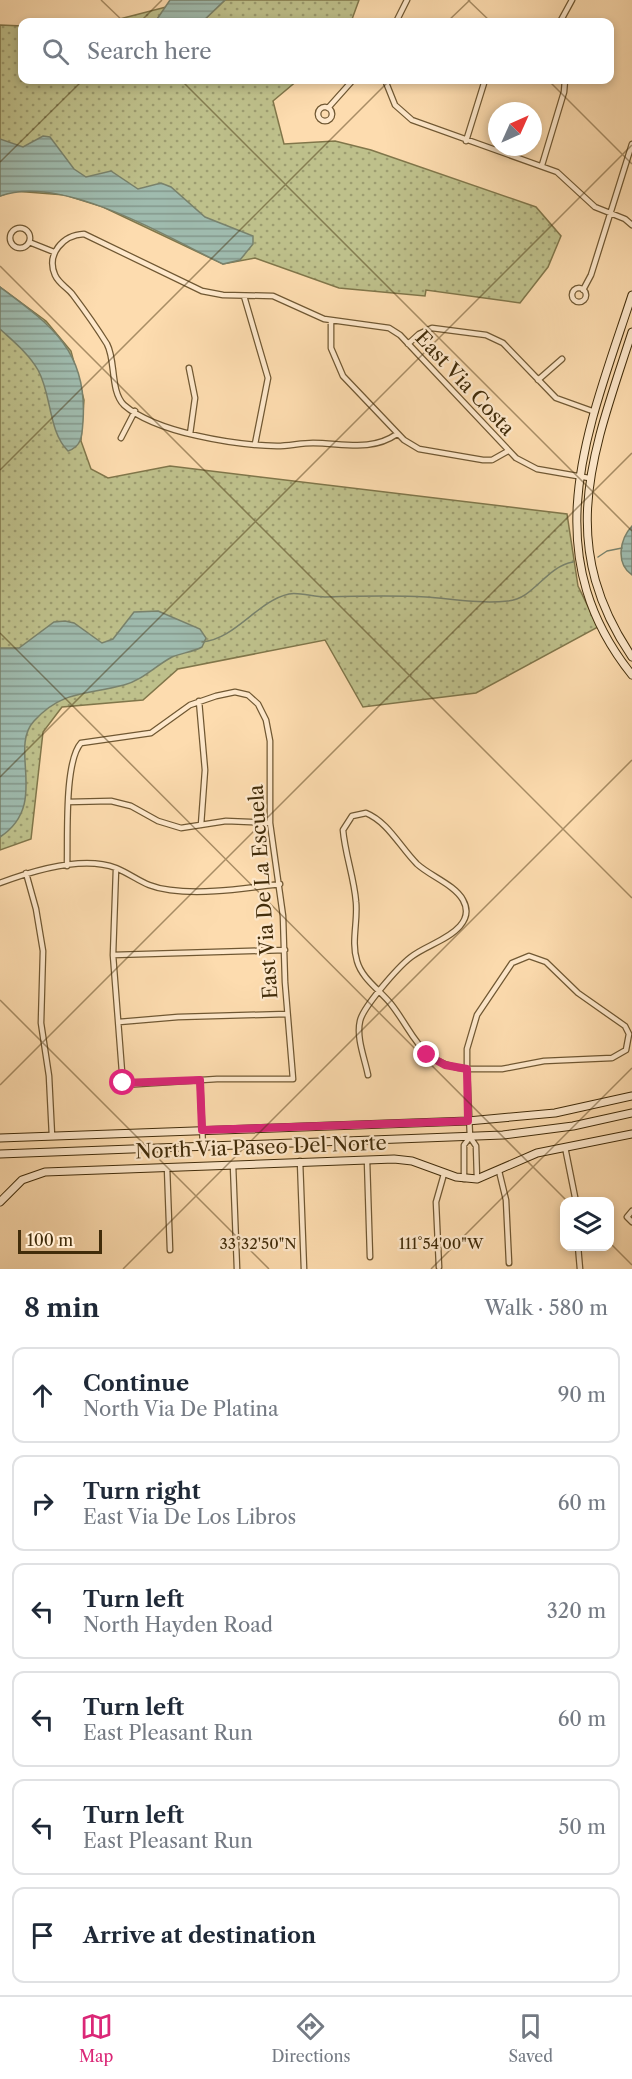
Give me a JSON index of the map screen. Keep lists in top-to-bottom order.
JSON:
{
  "streets": {
    "main road": ["North Via Paseo Del Norte"],
    "street": ["East Via Costa", "East Via De La Escuela"]
  },
  "scale_bar": "100 m",
  "north": "top right",
  "page": {
    "search": "Search here",
    "scale": "100 m",
    "heading": ["8 min", "Walk · 580 m"],
    "list": [
      ["Continue", "North Via De Platina", "90 m"],
      ["Turn right", "East Via De Los Libros", "60 m"],
      ["Turn left", "North Hayden Road", "320 m"],
      ["Turn left", "East Pleasant Run", "60 m"],
      ["Turn left", "East Pleasant Run", "50 m"],
      "Arrive at destination"
    ],
    "nav": ["Map", "Directions", "Saved"]
  },
  "coordinates": ["33°32'50\"N", "111°54'00\"W"]
}
